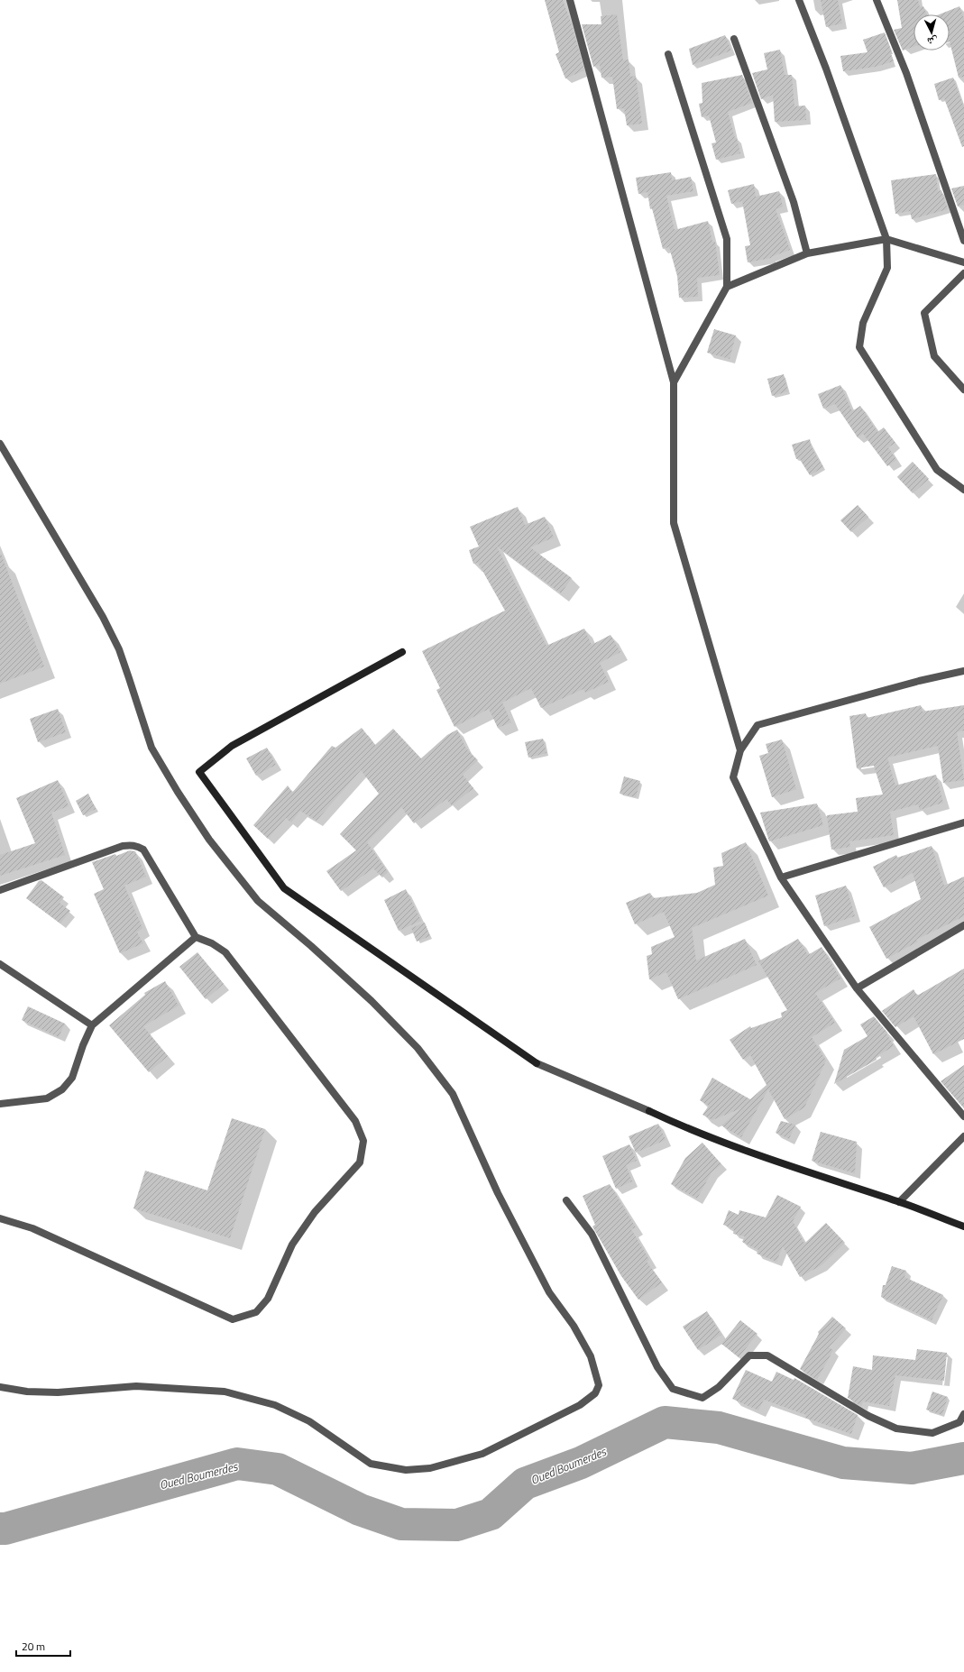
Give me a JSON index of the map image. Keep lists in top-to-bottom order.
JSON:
{
  "water": ["Oued Boumerdes"],
  "scale_bar": "20 m",
  "north": "bottom"
}
